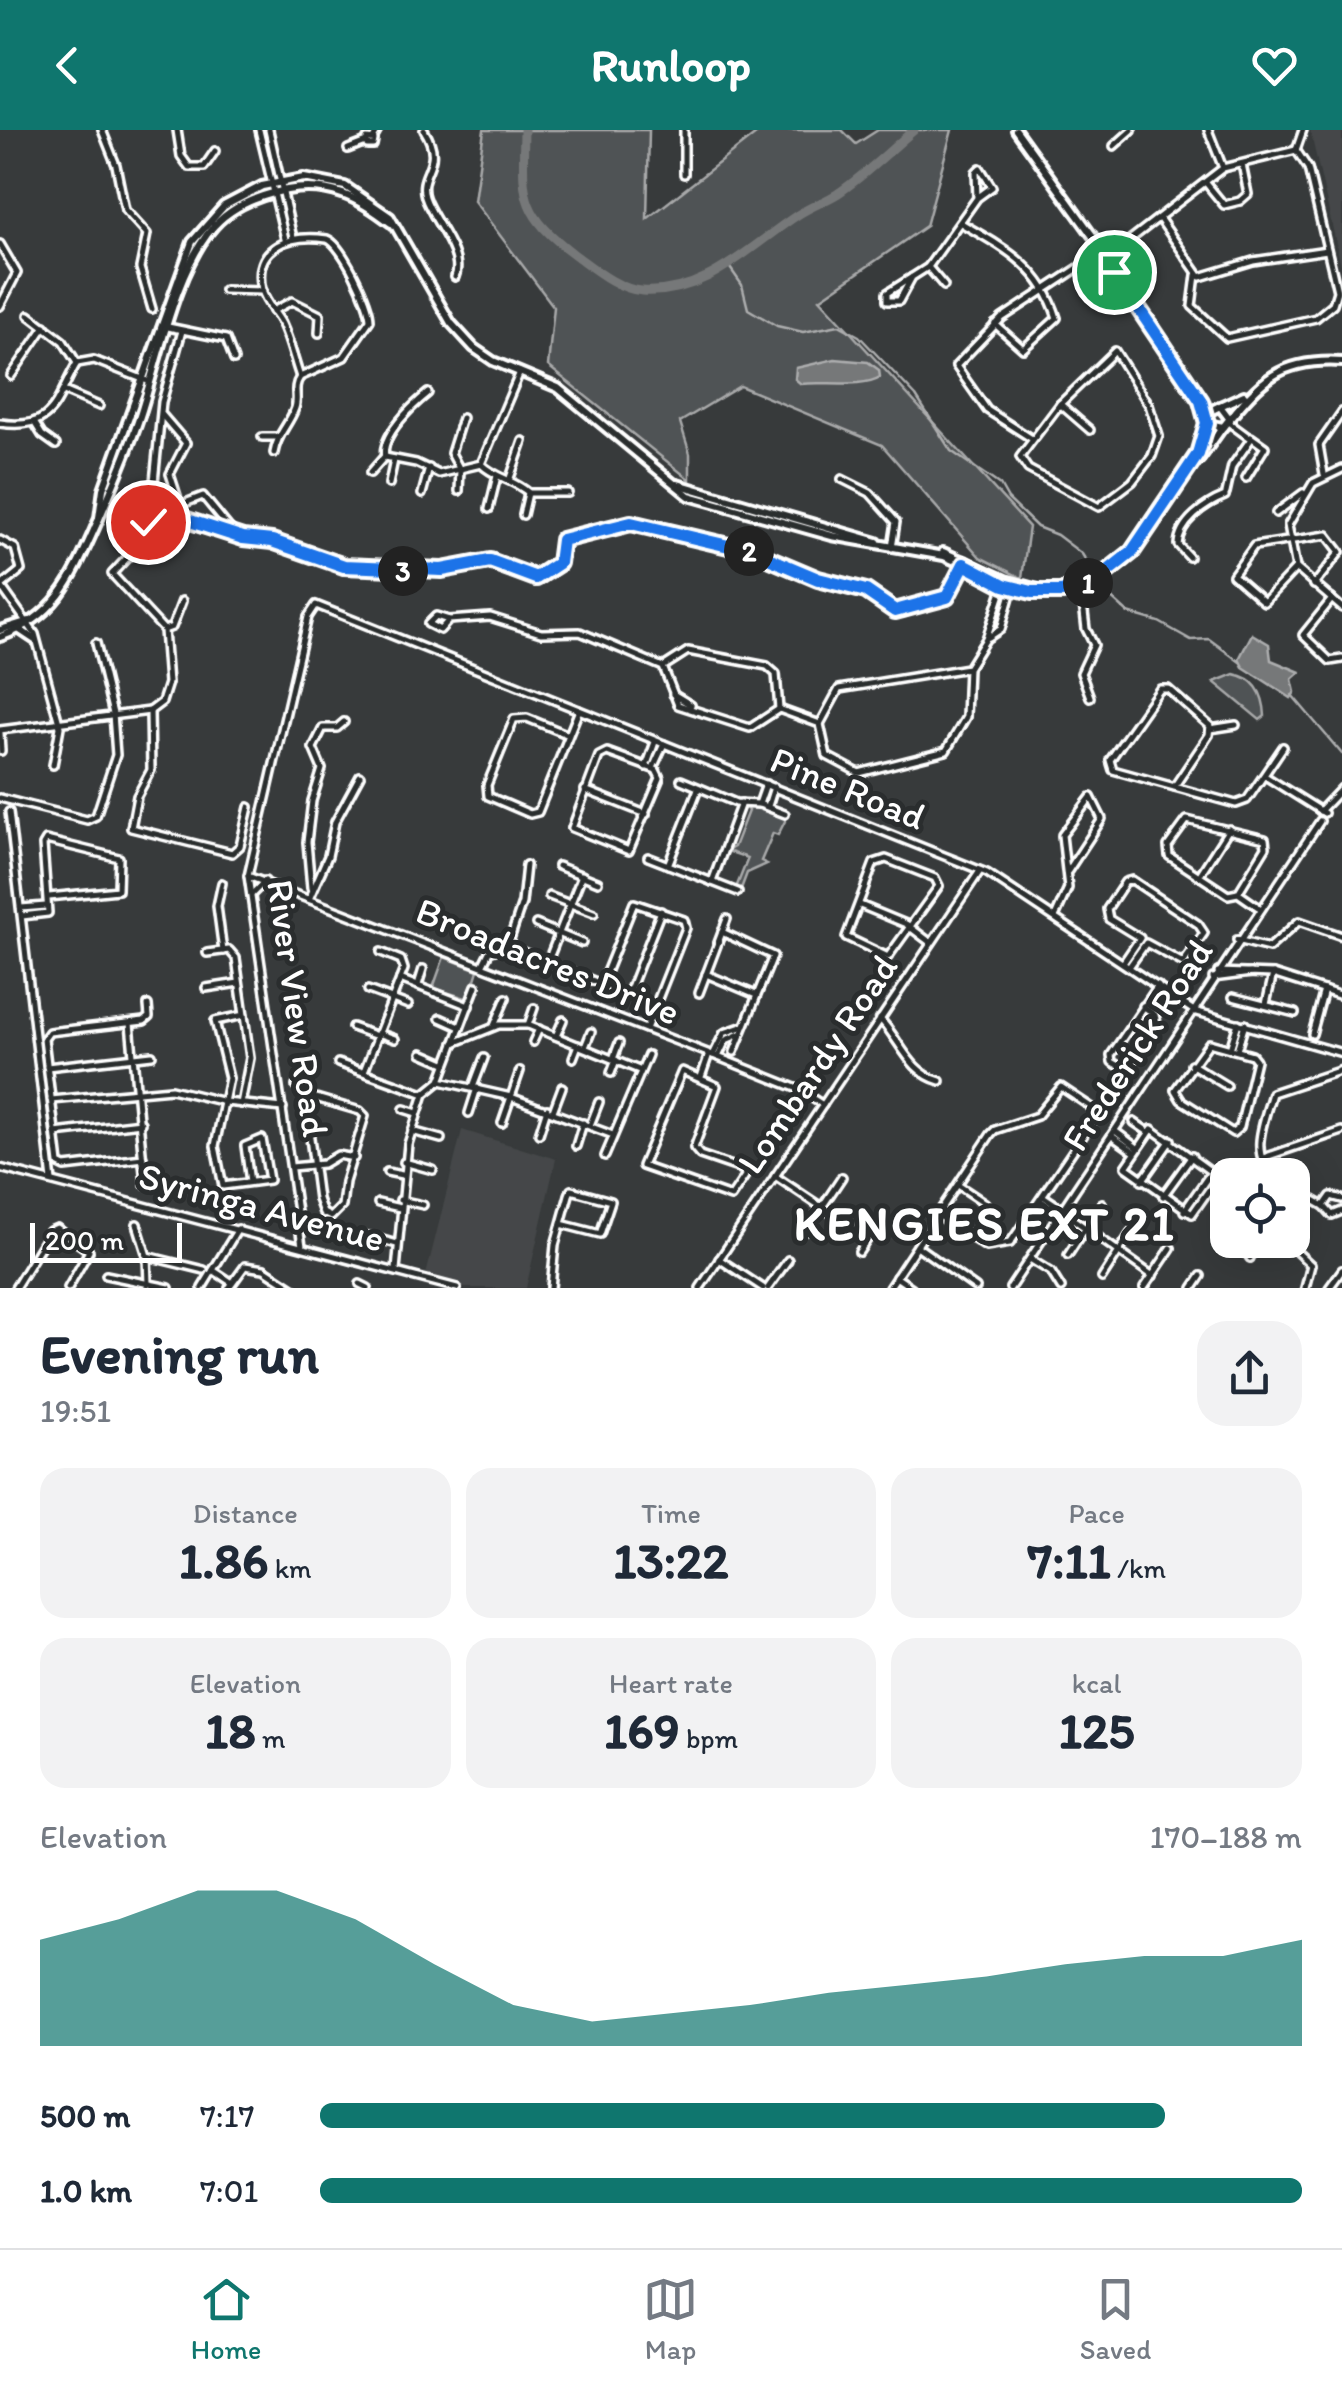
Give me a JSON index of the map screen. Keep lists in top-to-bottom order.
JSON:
{
  "streets": {
    "street": [
      "Pine Road",
      "Broadacres Drive",
      "River View Road",
      "Frederick Road",
      "Lombardy Road",
      "Syringa Avenue"
    ]
  },
  "crossings": [
    ["Pine Road", "River View Road"],
    ["Pine Road", "Frederick Road"],
    ["Pine Road", "Lombardy Road"],
    ["Broadacres Drive", "River View Road"],
    ["Broadacres Drive", "Lombardy Road"],
    ["River View Road", "Syringa Avenue"]
  ],
  "districts": ["KENGIES EXT 21"],
  "scale_bar": "200 m",
  "page": {
    "header": "Runloop",
    "pins": ["2", "3", "1"],
    "scale": "200 m",
    "heading": ["Evening run", "19:51"],
    "stats": [
      ["Distance", "1.86 km"],
      ["Time", "13:22"],
      ["Pace", "7:11 /km"],
      ["Elevation", "18 m"],
      ["Heart rate", "169 bpm"],
      ["kcal", "125"]
    ],
    "chart": ["Elevation", "170–188 m"],
    "list": [
      {
        "name": "500 m",
        "note": "7:17"
      },
      {
        "name": "1.0 km",
        "note": "7:01"
      }
    ],
    "tabs": ["Home", "Map", "Saved"]
  }
}
